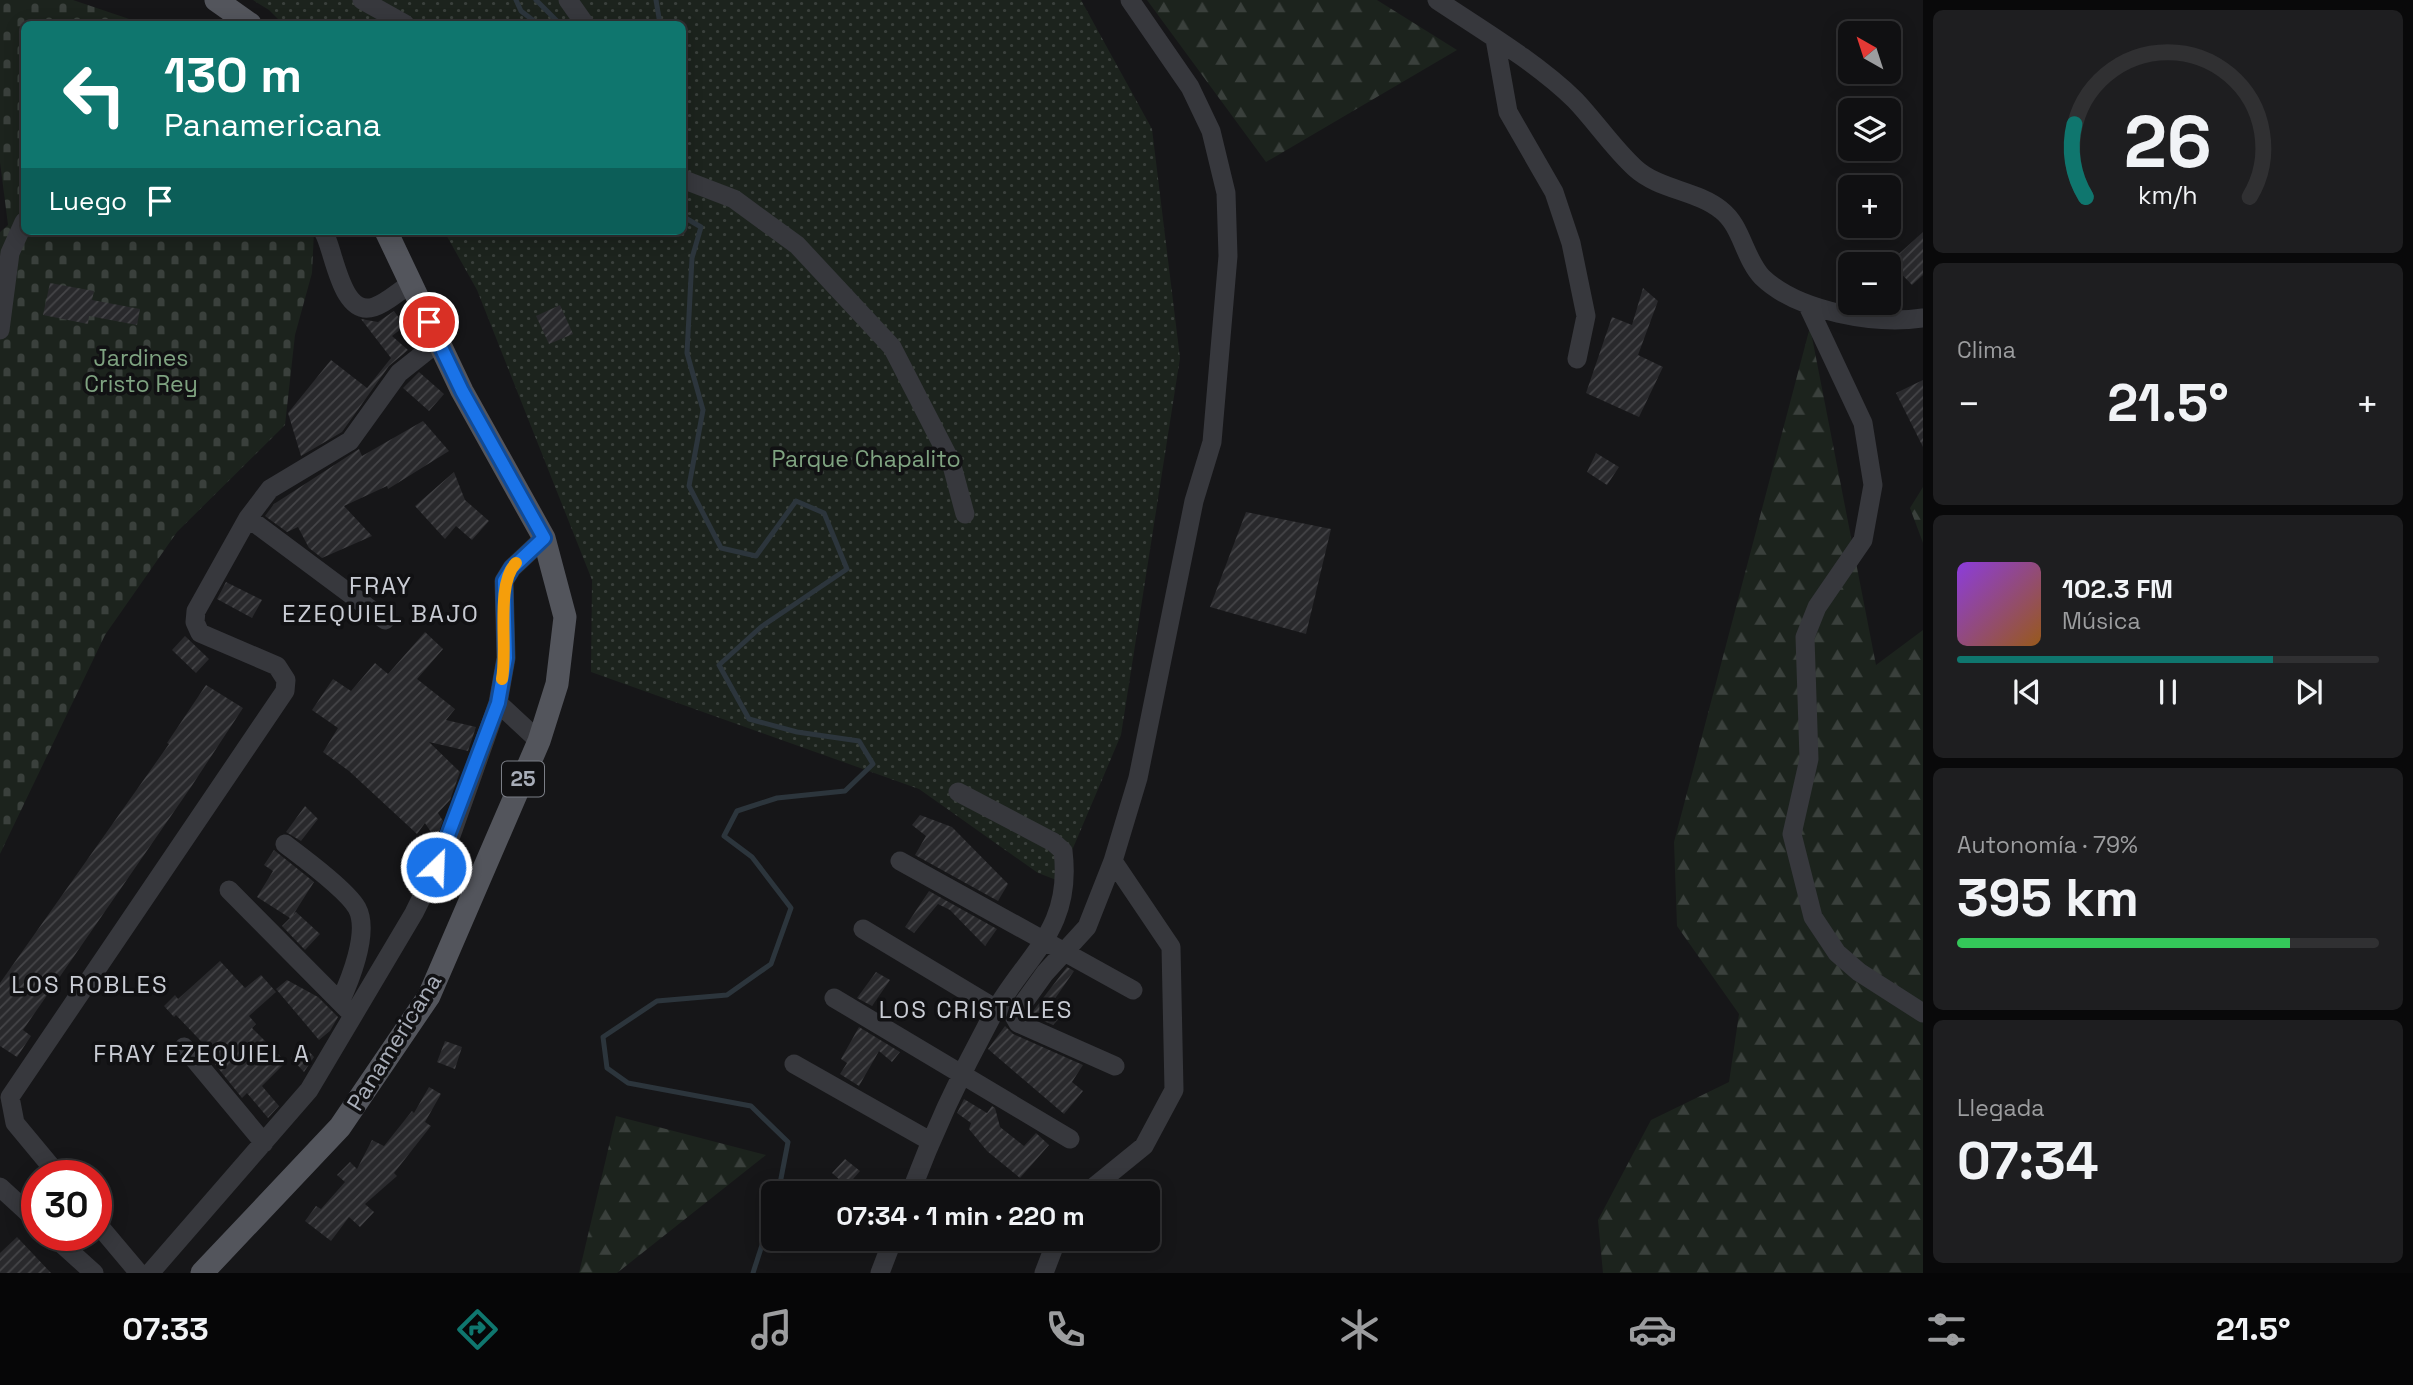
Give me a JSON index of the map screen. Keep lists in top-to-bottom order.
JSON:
{
  "streets": {
    "main road": ["25", "Panamericana"]
  },
  "districts": [
    "FRAY EZEQUIEL BAJO",
    "LOS ROBLES",
    "LOS CRISTALES",
    "FRAY EZEQUIEL A"
  ],
  "parks": ["Jardines Cristo Rey", "Parque Chapalito"],
  "north": "top left",
  "page": {
    "map_buttons": ["+", "−"],
    "turn": ["130 m", "Panamericana"],
    "then": "Luego",
    "tile": [
      "Clima",
      ["Autonomía · 79%", "395 km"],
      ["Llegada", "07:34"]
    ],
    "heat": ["−", "21.5°", "+"],
    "song": ["102.3 FM", "Música"],
    "limit": "30",
    "trip": "07:34 · 1 min · 220 m",
    "tabs": ["07:33", "21.5°"],
    "gauge": ["26", "km/h"]
  }
}
